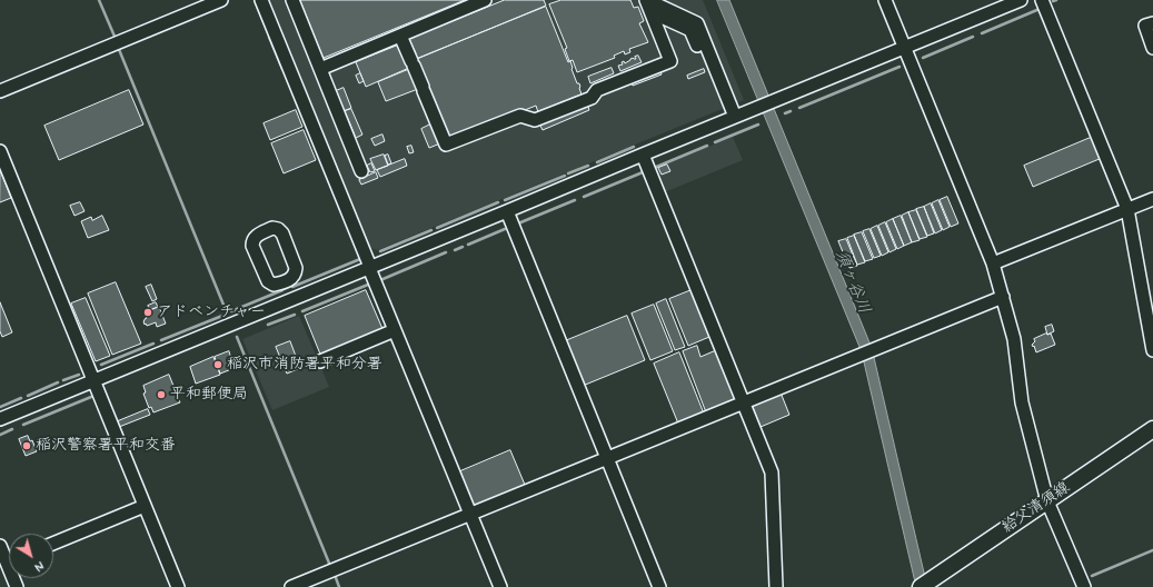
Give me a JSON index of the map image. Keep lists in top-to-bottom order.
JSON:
{
  "streets": {
    "main road": ["給父清須線"]
  },
  "water": ["須ヶ谷川"],
  "places": [
    "アドベンチャー",
    "稲沢市消防署平和分署",
    "平和郵便局",
    "稲沢警察署平和交番"
  ],
  "north": "bottom right"
}
